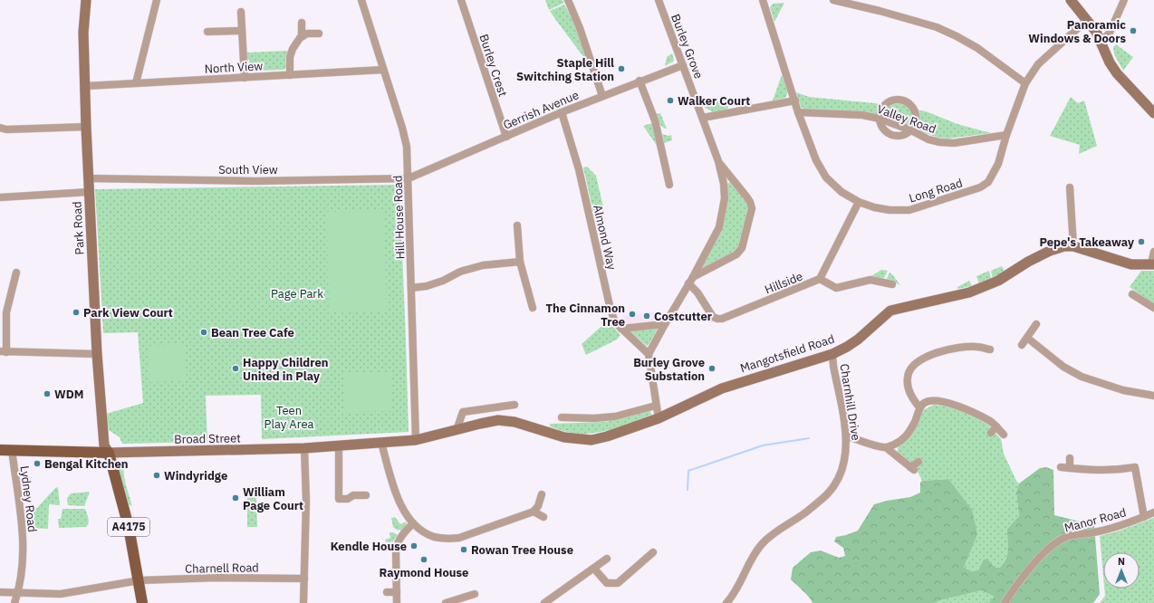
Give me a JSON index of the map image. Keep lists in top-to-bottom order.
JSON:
{
  "streets": {
    "main road": [
      "Park Road",
      "Mangotsfield Road",
      "Broad Street",
      "A4175"
    ],
    "street": [
      "Burley Grove",
      "Burley Crest",
      "North View",
      "Gerrish Avenue",
      "Valley Road",
      "South View",
      "Long Road",
      "Hill House Road",
      "Almond Way",
      "Hillside",
      "Charnhill Drive",
      "Lydney Road",
      "Manor Road",
      "Charnell Road"
    ]
  },
  "crossings": [
    ["Burley Grove", "Gerrish Avenue"],
    ["Burley Grove", "Almond Way"],
    ["Burley Grove", "Hillside"],
    ["Burley Crest", "Gerrish Avenue"],
    ["North View", "Hill House Road"],
    ["North View", "Park Road"],
    ["Gerrish Avenue", "South View"],
    ["Gerrish Avenue", "Hill House Road"],
    ["Gerrish Avenue", "Almond Way"],
    ["Valley Road", "Long Road"],
    ["South View", "Hill House Road"],
    ["South View", "Park Road"],
    ["Long Road", "Hillside"],
    ["Hill House Road", "Mangotsfield Road"],
    ["Hill House Road", "Broad Street"],
    ["Park Road", "Broad Street"],
    ["Park Road", "A4175"],
    ["Mangotsfield Road", "Charnhill Drive"],
    ["Mangotsfield Road", "Broad Street"],
    ["Broad Street", "Lydney Road"],
    ["Broad Street", "A4175"],
    ["Lydney Road", "Charnell Road"],
    ["A4175", "Charnell Road"]
  ],
  "parks": ["Page Park", "Teen Play Area"],
  "places": [
    "Panoramic Windows & Doors",
    "Staple Hill Switching Station",
    "Walker Court",
    "Pepe's Takeaway",
    "Park View Court",
    "The Cinnamon Tree",
    "Costcutter",
    "Bean Tree Cafe",
    "Happy Children United in Play",
    "Burley Grove Substation",
    "WDM",
    "Bengal Kitchen",
    "Windyridge",
    "William Page Court",
    "Kendle House",
    "Rowan Tree House",
    "Raymond House"
  ],
  "north": "top"
}
